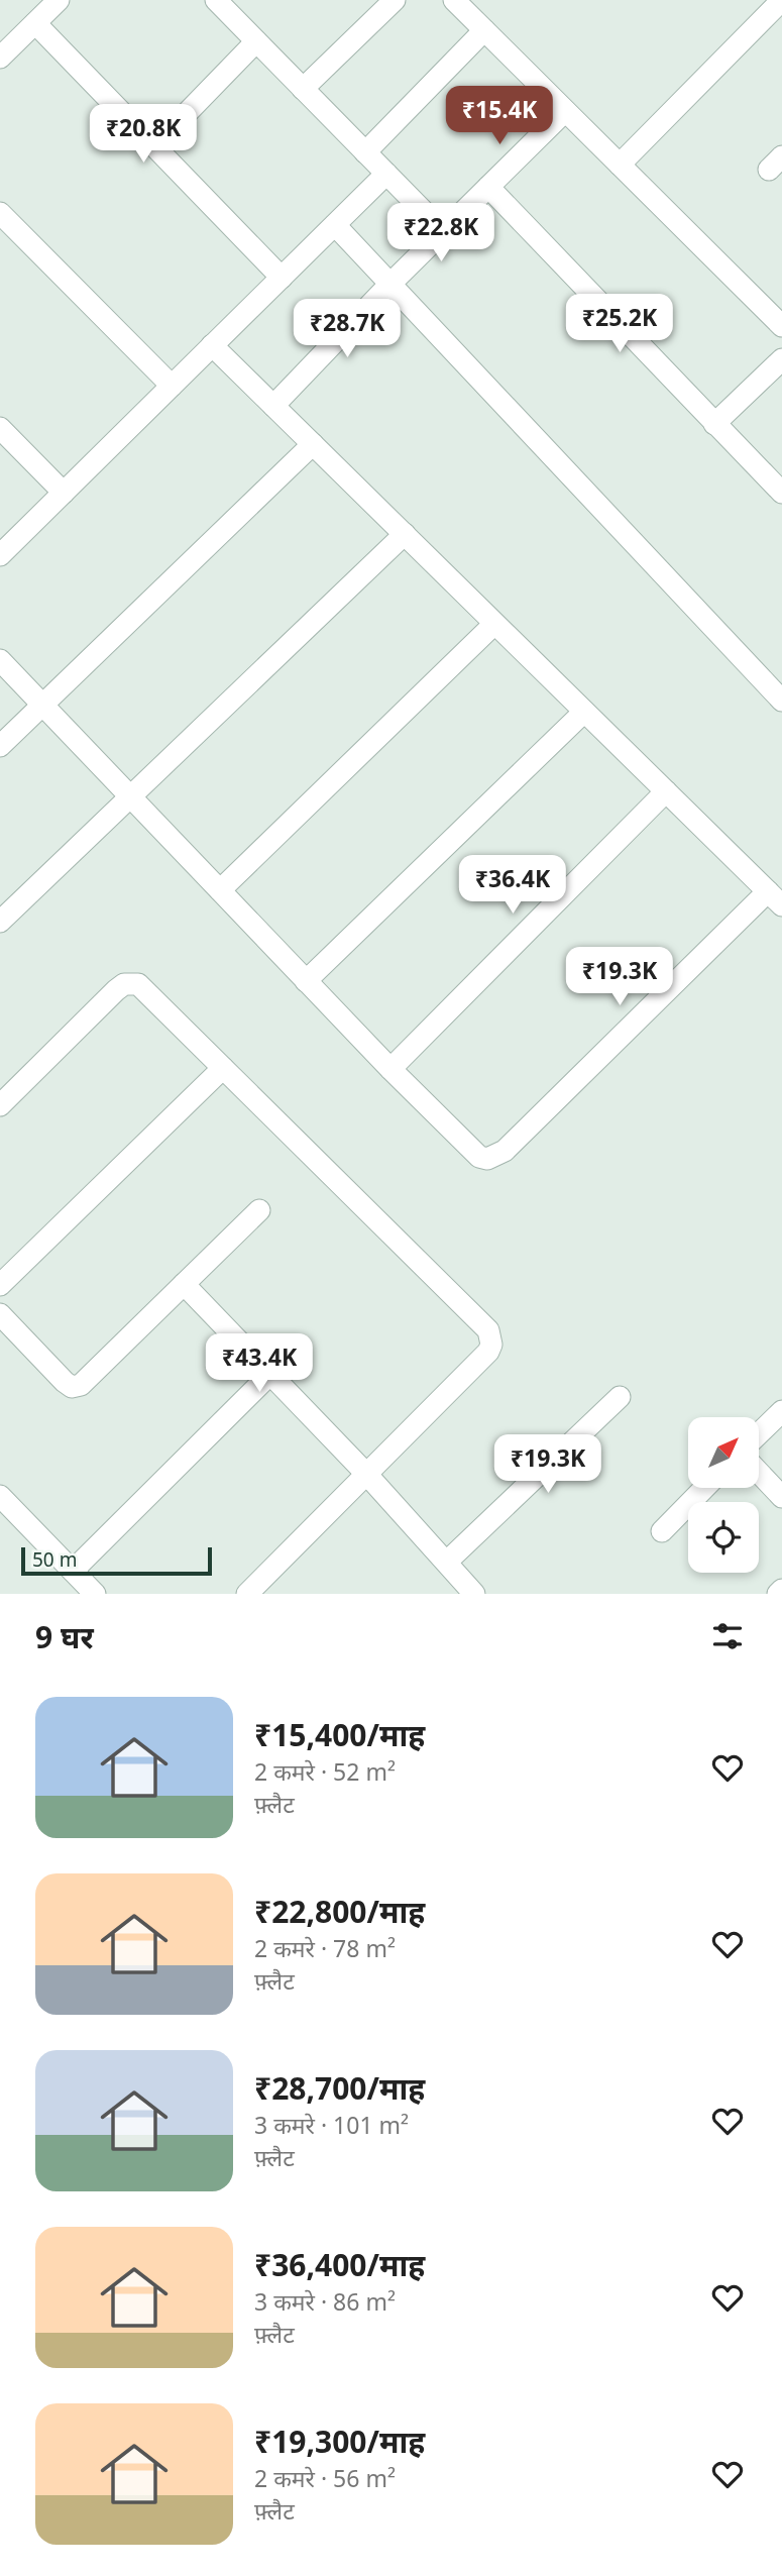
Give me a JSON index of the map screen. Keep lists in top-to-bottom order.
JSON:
{
  "scale_bar": "50 m",
  "north": "top right",
  "page": {
    "price": [
      "₹15.4K",
      "₹20.8K",
      "₹22.8K",
      "₹25.2K",
      "₹28.7K",
      "₹36.4K",
      "₹19.3K",
      "₹43.4K",
      "₹19.3K"
    ],
    "scale": "50 m",
    "heading": "9 घर",
    "list": [
      {
        "name": "₹15,400/माह",
        "note": "2 कमरे · 52 m² · फ़्लैट"
      },
      {
        "name": "₹22,800/माह",
        "note": "2 कमरे · 78 m² · फ़्लैट"
      },
      {
        "name": "₹28,700/माह",
        "note": "3 कमरे · 101 m² · फ़्लैट"
      },
      {
        "name": "₹36,400/माह",
        "note": "3 कमरे · 86 m² · फ़्लैट"
      },
      {
        "name": "₹19,300/माह",
        "note": "2 कमरे · 56 m² · फ़्लैट"
      }
    ]
  }
}
